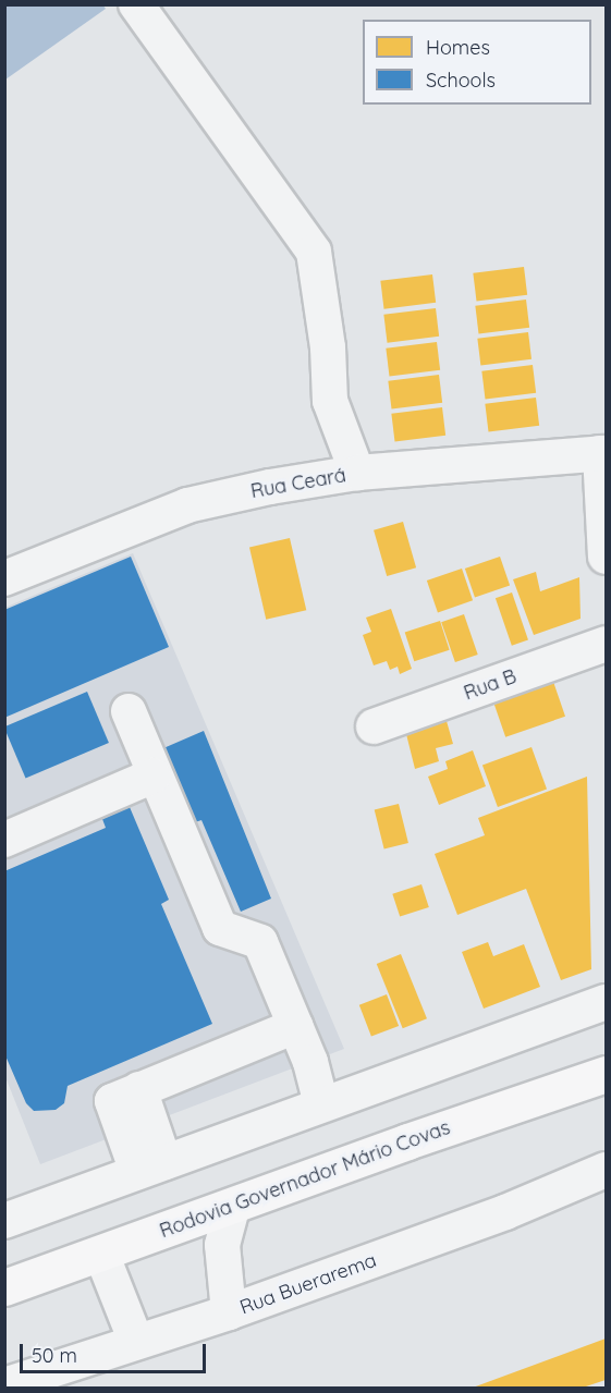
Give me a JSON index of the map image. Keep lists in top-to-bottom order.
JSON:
{
  "streets": {
    "highway": ["Rodovia Governador Mário Covas"],
    "street": ["Rua Ceará", "Rua B", "Rua Buerarema"]
  },
  "legend": ["Homes", "Schools"],
  "scale_bar": "50 m"
}
